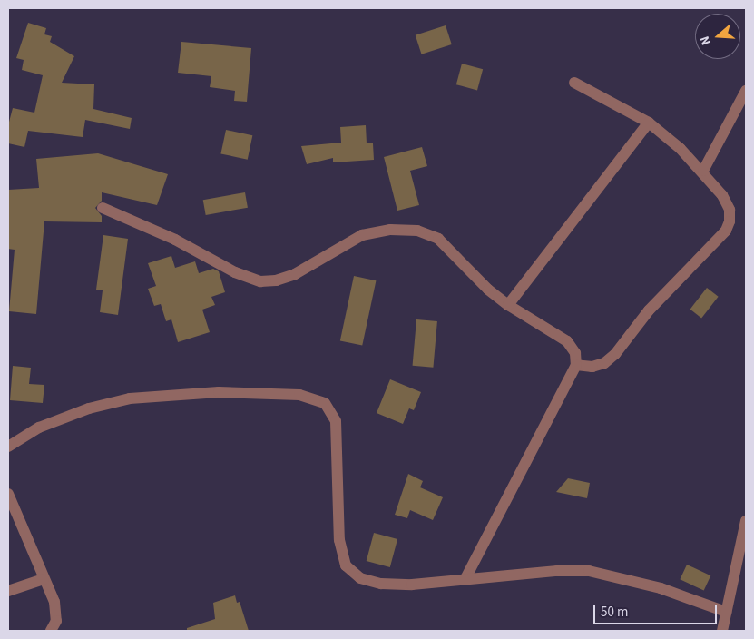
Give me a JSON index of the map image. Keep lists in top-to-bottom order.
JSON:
{
  "scale_bar": "50 m",
  "north": "left"
}
